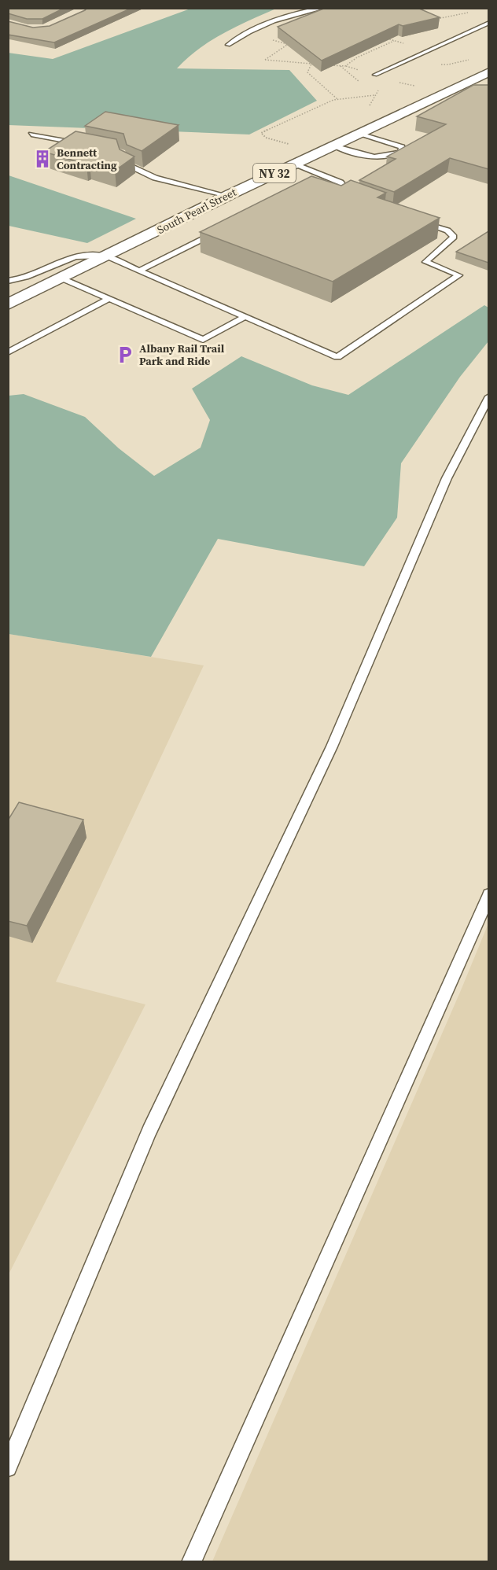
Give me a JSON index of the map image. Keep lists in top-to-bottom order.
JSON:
{
  "streets": {
    "main road": ["NY 32", "South Pearl Street"]
  },
  "places": {
    "building": ["Bennett Contracting"],
    "parking": ["Albany Rail Trail Park and Ride"]
  }
}
